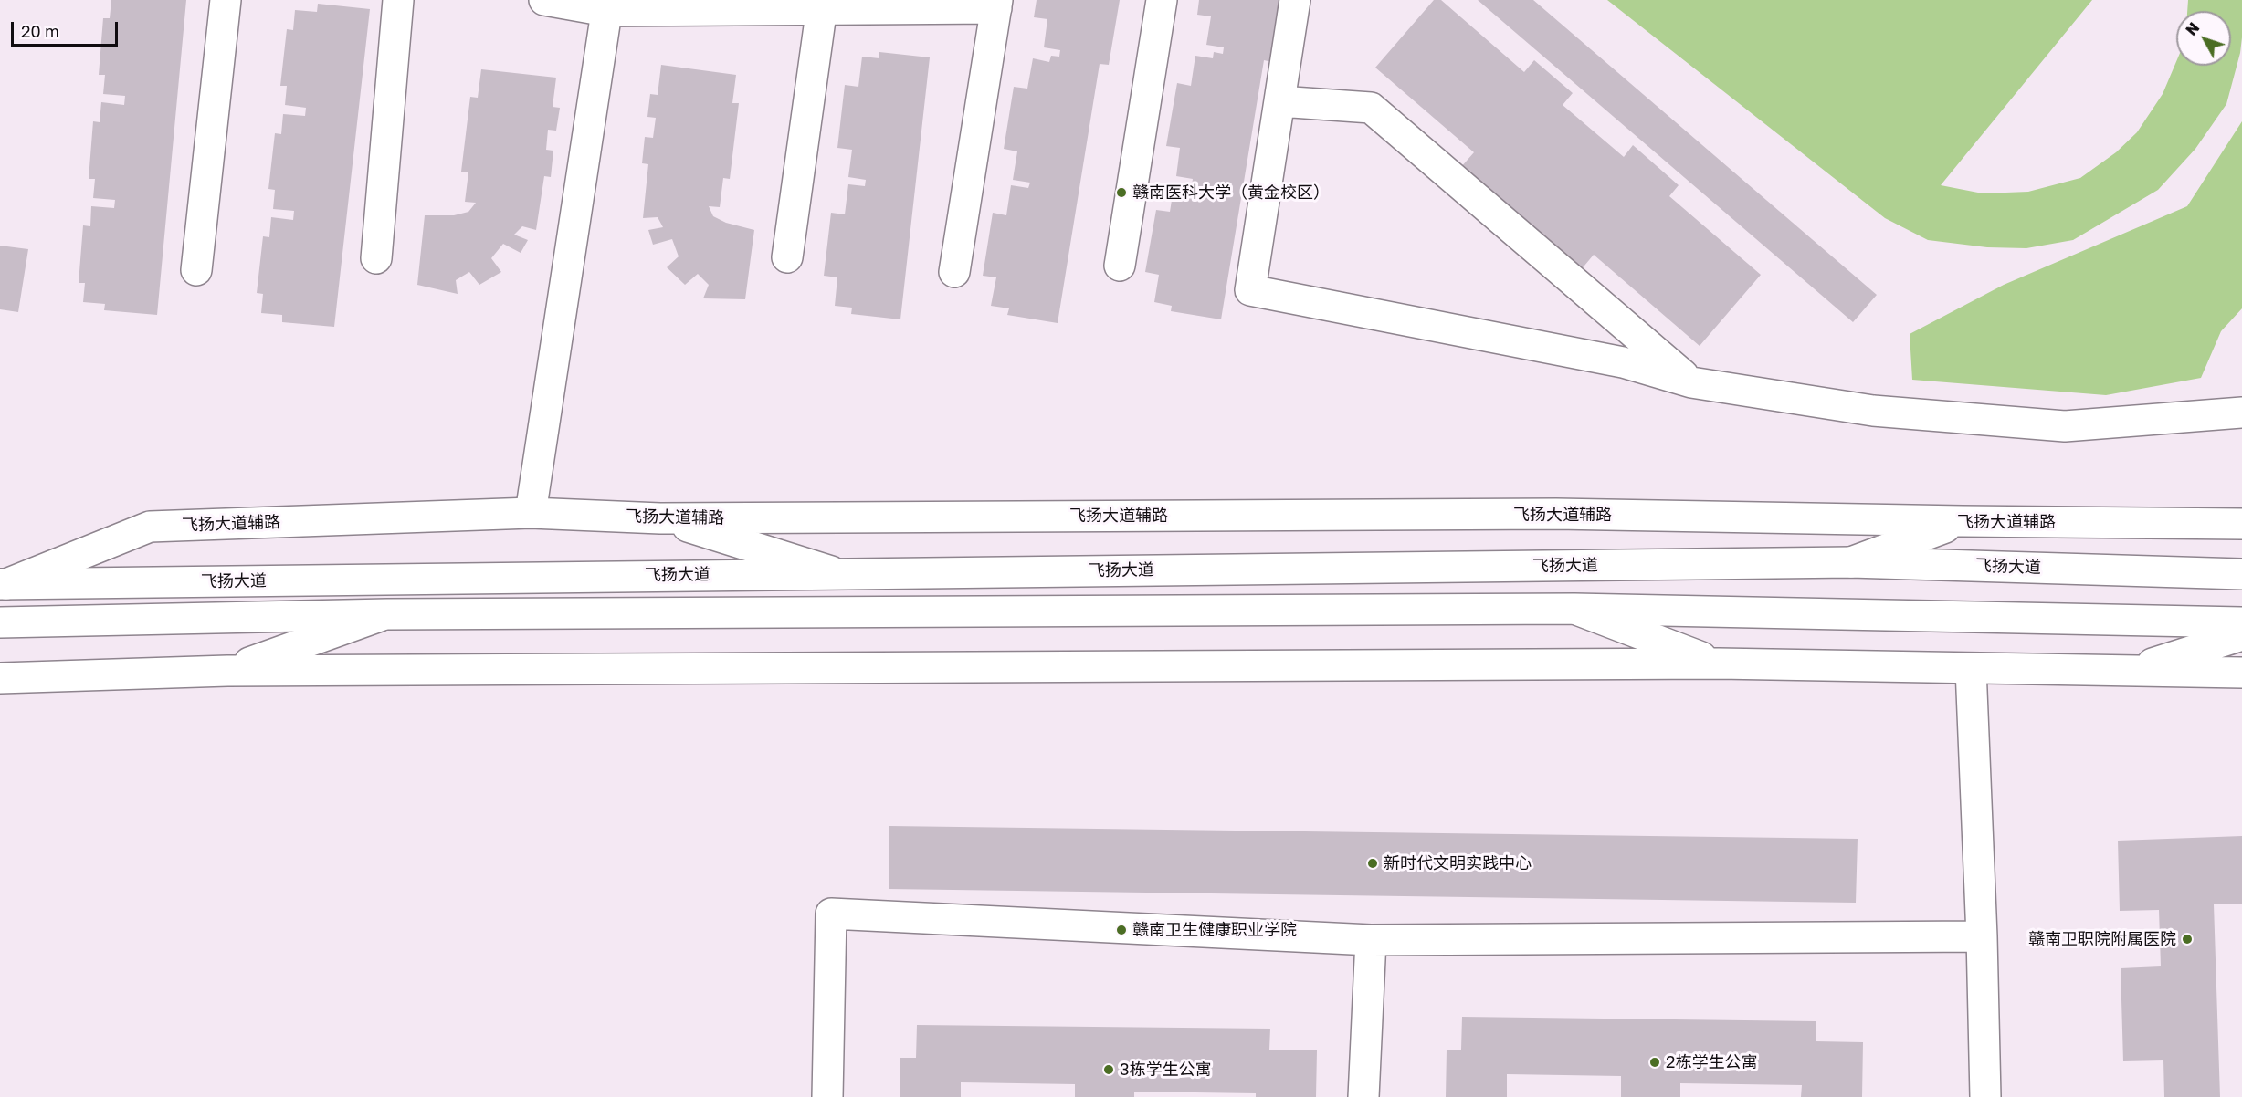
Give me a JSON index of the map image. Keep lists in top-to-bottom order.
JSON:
{
  "streets": {
    "street": ["飞扬大道辅路", "飞扬大道"]
  },
  "crossings": [
    ["飞扬大道辅路", "飞扬大道"]
  ],
  "places": [
    "赣南医科大学（黄金校区）",
    "新时代文明实践中心",
    "赣南卫生健康职业学院",
    "赣南卫职院附属医院",
    "2栋学生公寓",
    "3栋学生公寓"
  ],
  "scale_bar": "20 m",
  "north": "top left"
}
